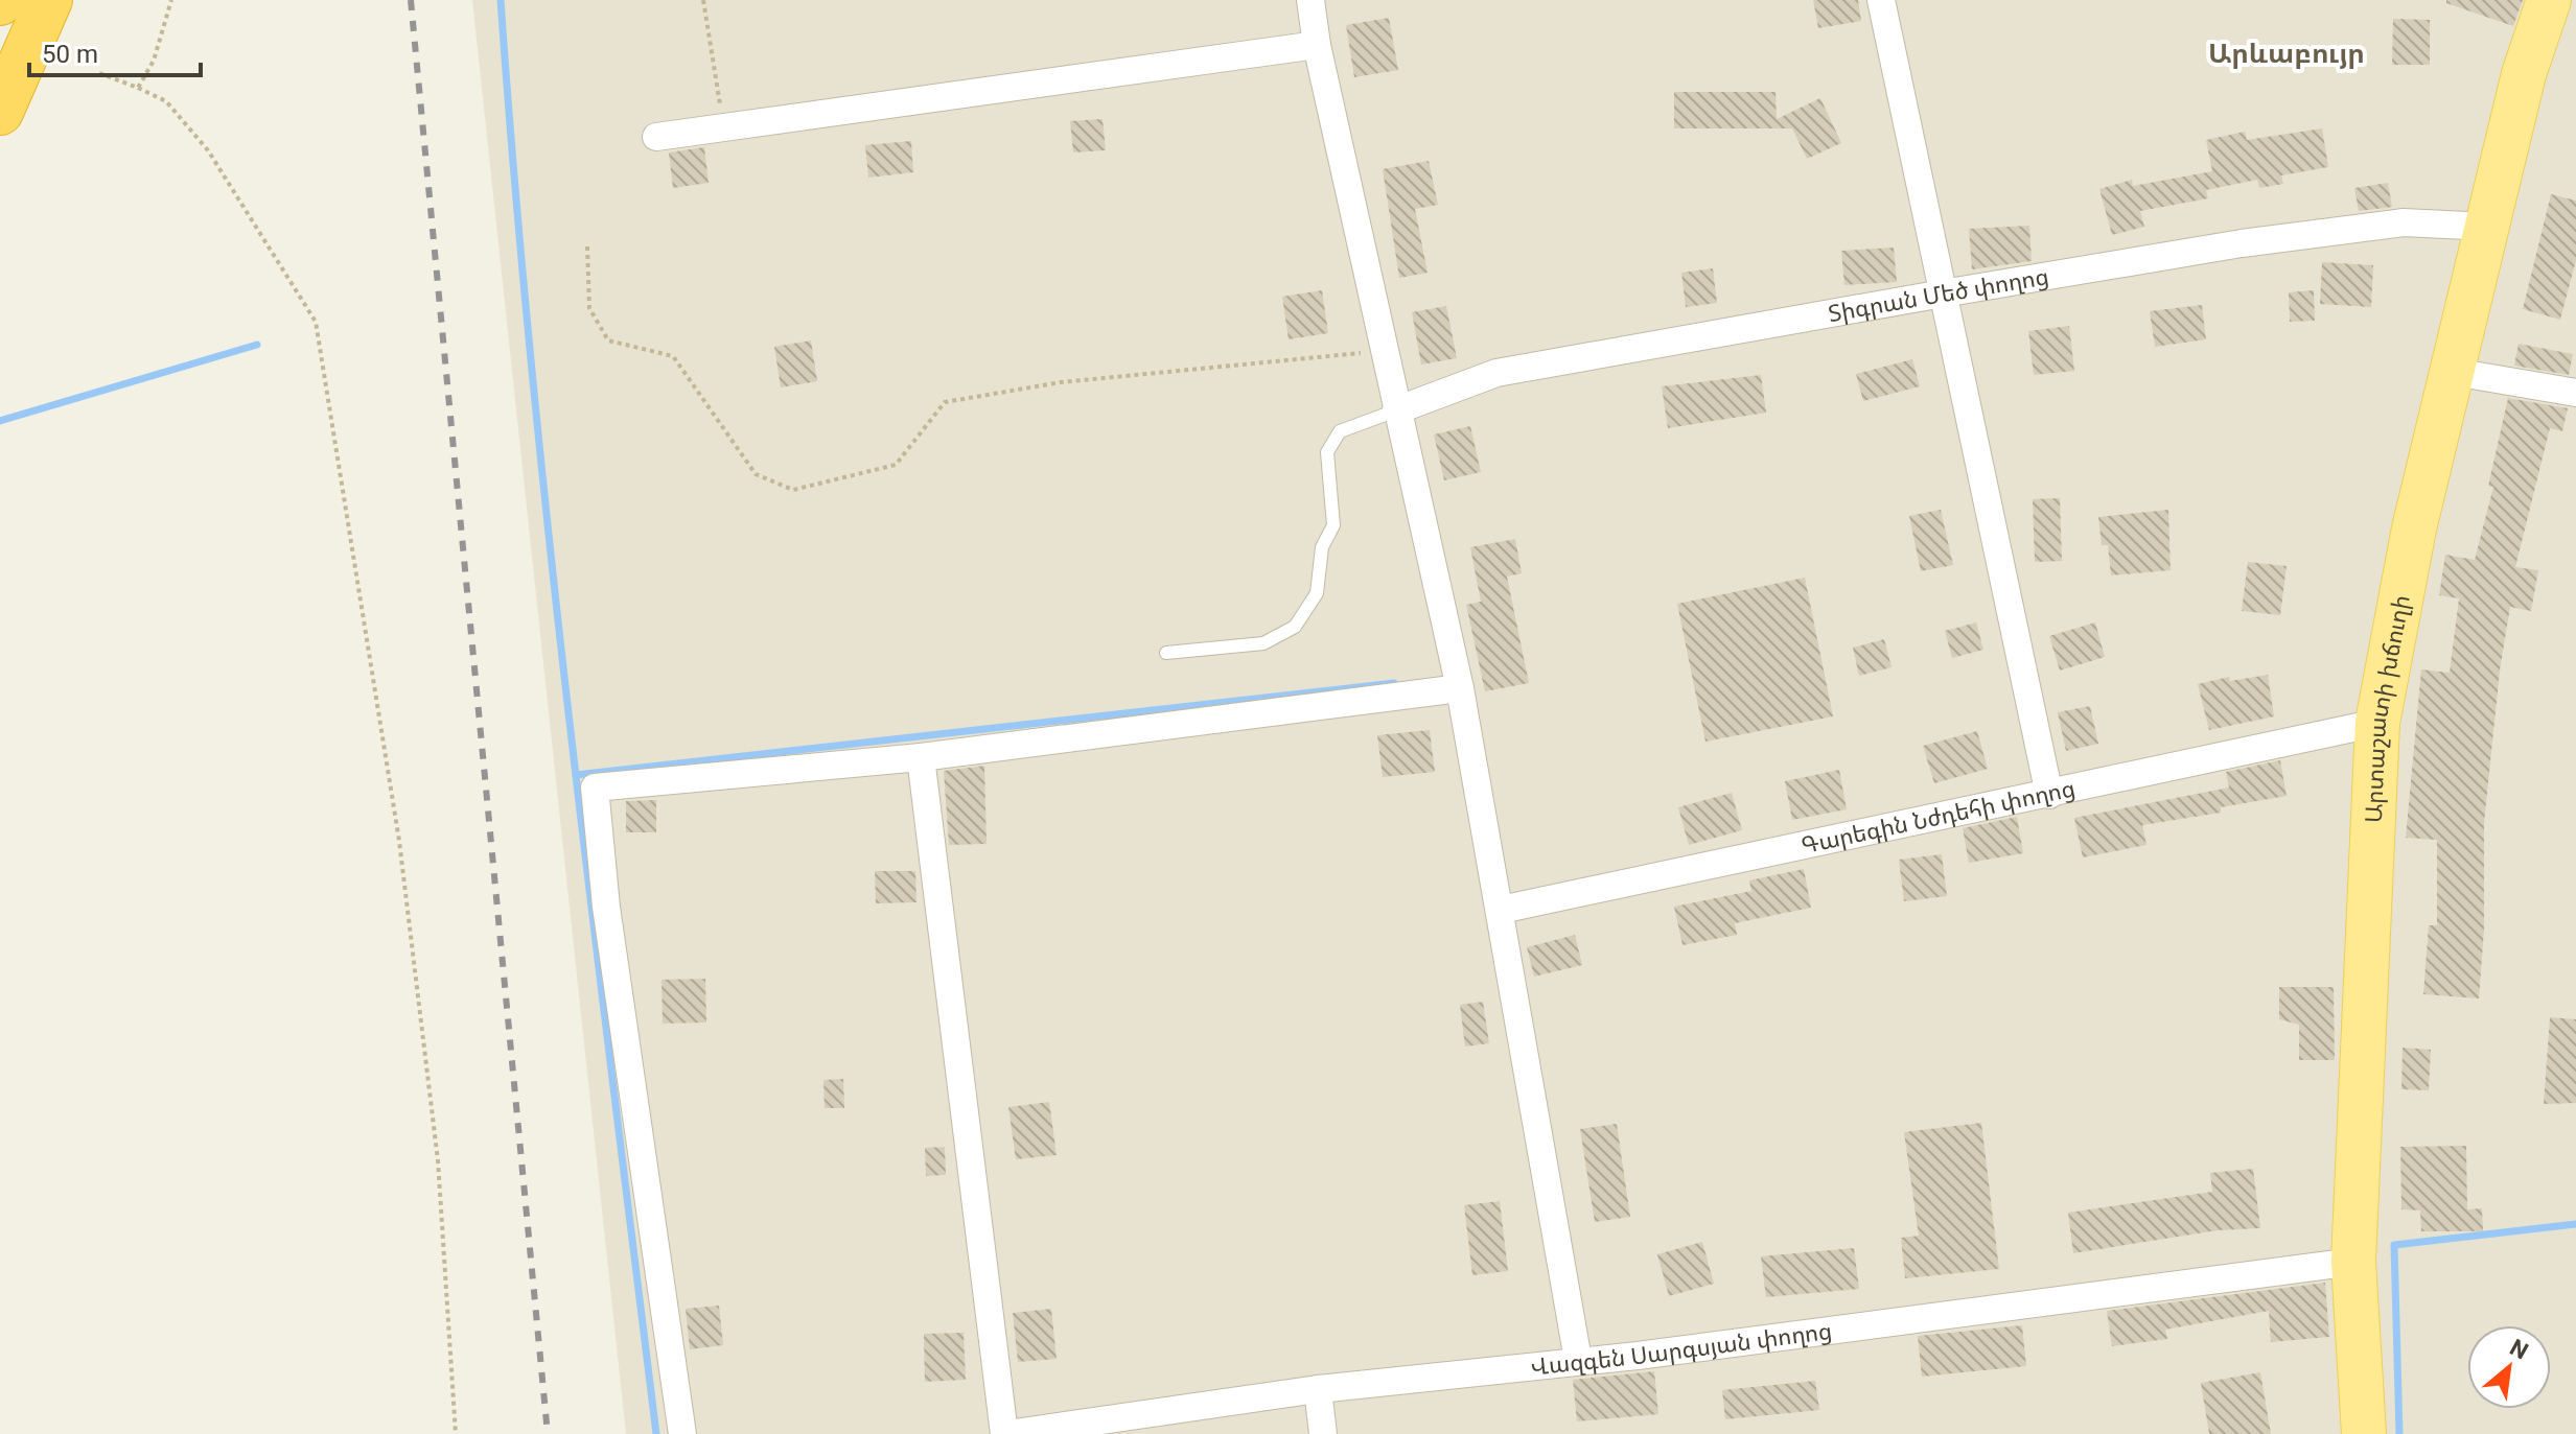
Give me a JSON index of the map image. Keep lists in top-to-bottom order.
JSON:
{
  "streets": {
    "main road": ["Արտաշատի խճուղի"],
    "street": ["Տիգրան Մեծ փողոց", "Գարեգին Նժդեհի փողոց", "Վազգեն Սարգսյան փողոց"]
  },
  "crossings": [
    ["Տիգրան Մեծ փողոց", "Արտաշատի խճուղի"],
    ["Արտաշատի խճուղի", "Գարեգին Նժդեհի փողոց"],
    ["Արտաշատի խճուղի", "Վազգեն Սարգսյան փողոց"]
  ],
  "districts": ["Արևաբույր"],
  "scale_bar": "50 m",
  "north": "top right"
}
